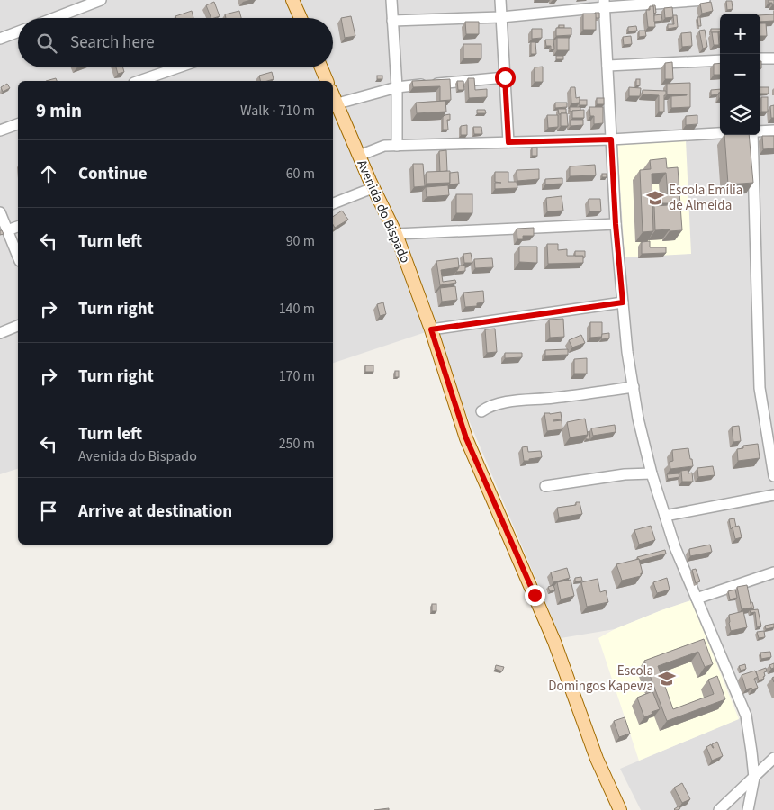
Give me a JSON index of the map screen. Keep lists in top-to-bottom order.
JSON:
{
  "streets": {
    "main road": ["Avenida do Bispado"]
  },
  "places": {
    "school or university": ["Escola Emília de Almeida", "Escola Domingos Kapewa"]
  },
  "page": {
    "map_buttons": ["+", "−"],
    "search": "Search here",
    "heading": ["9 min", "Walk · 710 m"],
    "list": [
      ["Continue", "60 m"],
      ["Turn left", "90 m"],
      ["Turn right", "140 m"],
      ["Turn right", "170 m"],
      ["Turn left", "Avenida do Bispado", "250 m"],
      "Arrive at destination"
    ]
  }
}
